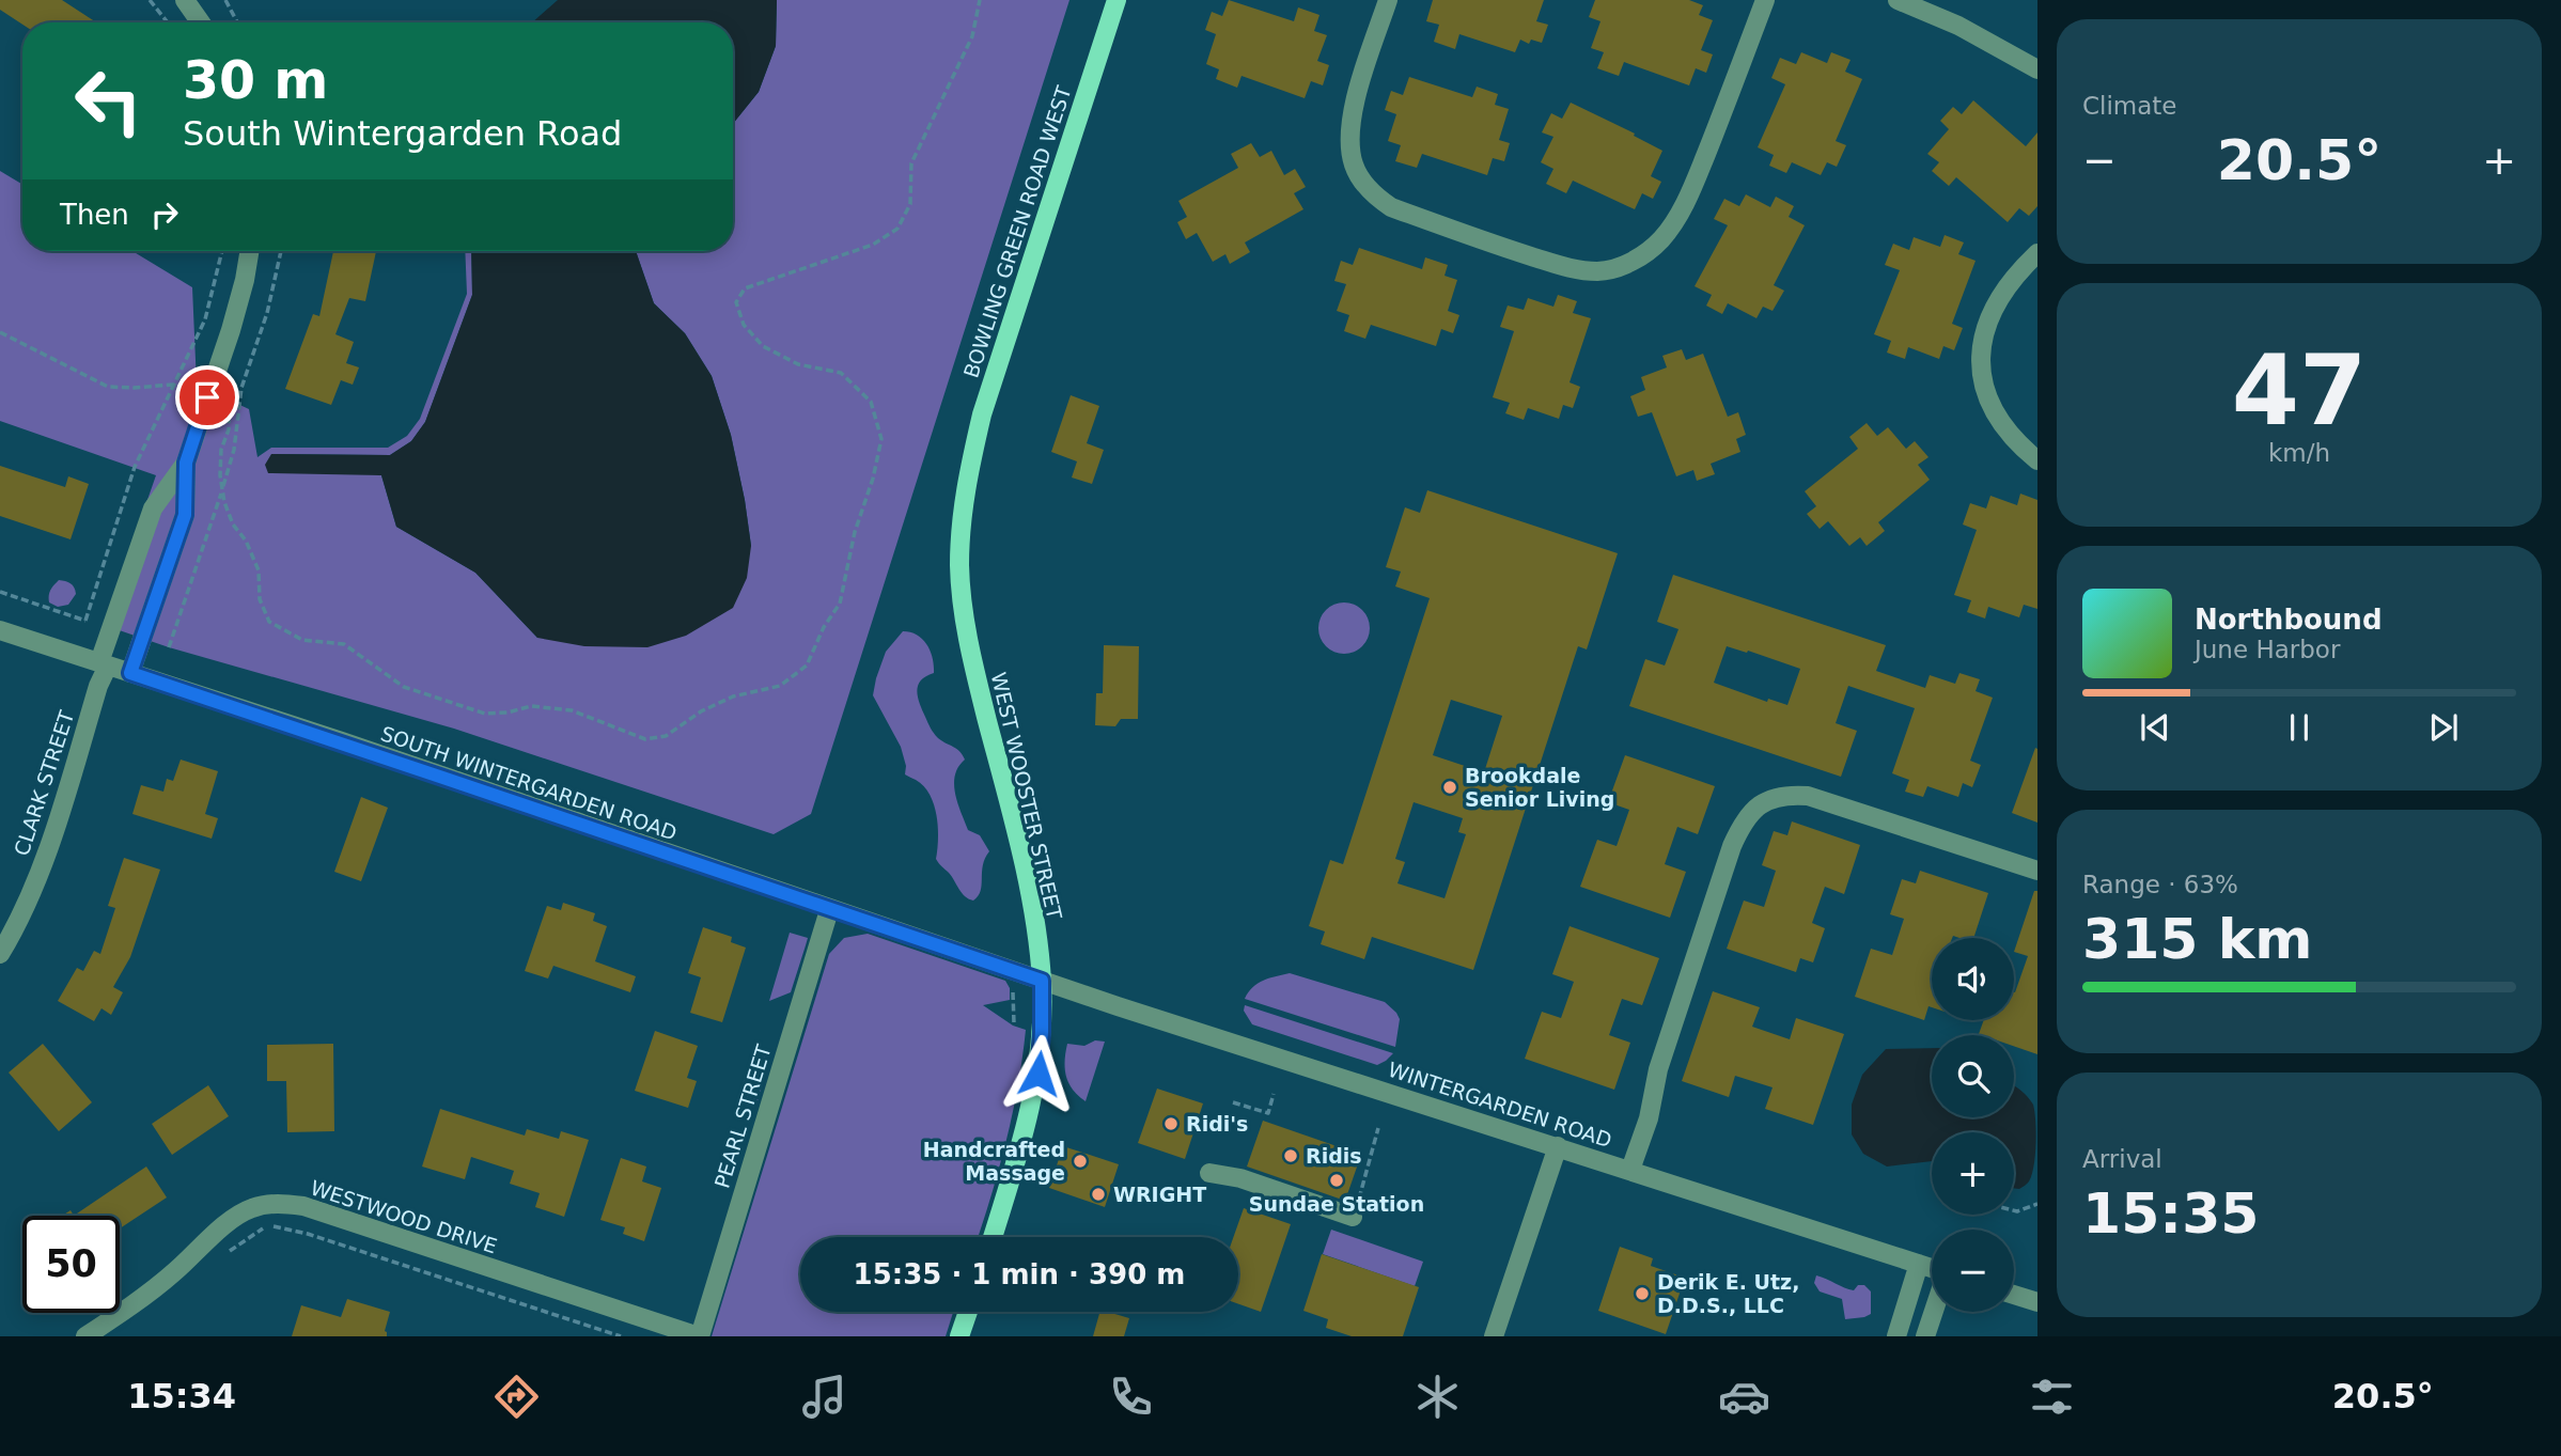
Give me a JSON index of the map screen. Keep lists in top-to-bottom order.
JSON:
{
  "streets": {
    "main road": ["BOWLING GREEN ROAD WEST", "WEST WOOSTER STREET"],
    "street": [
      "CLARK STREET",
      "SOUTH WINTERGARDEN ROAD",
      "WINTERGARDEN ROAD",
      "PEARL STREET",
      "WESTWOOD DRIVE"
    ]
  },
  "crossings": [
    ["BOWLING GREEN ROAD WEST", "WEST WOOSTER STREET"],
    ["CLARK STREET", "SOUTH WINTERGARDEN ROAD"],
    ["SOUTH WINTERGARDEN ROAD", "WEST WOOSTER STREET"],
    ["SOUTH WINTERGARDEN ROAD", "WINTERGARDEN ROAD"],
    ["SOUTH WINTERGARDEN ROAD", "PEARL STREET"],
    ["WEST WOOSTER STREET", "WINTERGARDEN ROAD"],
    ["PEARL STREET", "WESTWOOD DRIVE"]
  ],
  "places": [
    "Brookdale Senior Living",
    "Ridi's",
    "Ridis",
    "Handcrafted Massage",
    "Sundae Station",
    "WRIGHT",
    "Derik E. Utz, D.D.S., LLC"
  ],
  "page": {
    "tile": [
      "Climate",
      ["47", "km/h"],
      ["Range · 63%", "315 km"],
      ["Arrival", "15:35"]
    ],
    "turn": ["30 m", "South Wintergarden Road"],
    "heat": ["−", "20.5°", "+"],
    "then": "Then",
    "song": ["Northbound", "June Harbor"],
    "map_buttons": ["+", "−"],
    "limit": "50",
    "trip": "15:35 · 1 min · 390 m",
    "tabs": ["15:34", "20.5°"]
  }
}
